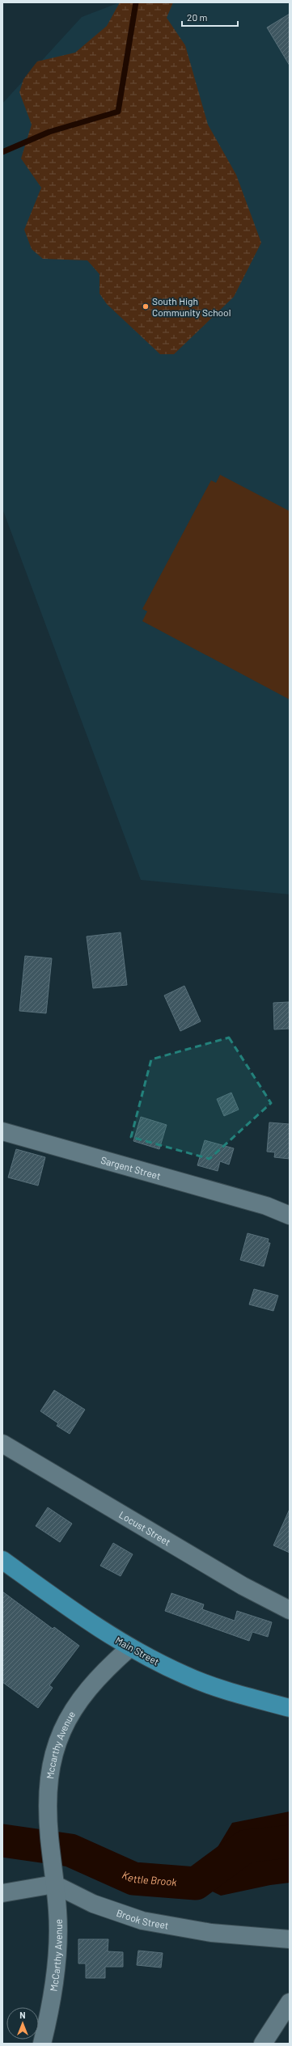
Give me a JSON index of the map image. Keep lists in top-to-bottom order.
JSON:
{
  "streets": {
    "highway": ["Main Street"],
    "street": [
      "Sargent Street",
      "Locust Street",
      "Mccarthy Avenue",
      "Brook Street",
      "McCarthy Avenue"
    ]
  },
  "crossings": [
    ["Main Street", "Mccarthy Avenue"],
    ["Mccarthy Avenue", "McCarthy Avenue"],
    ["Brook Street", "McCarthy Avenue"]
  ],
  "water": ["Kettle Brook"],
  "places": ["South High Community School"],
  "scale_bar": "20 m",
  "north": "top"
}
